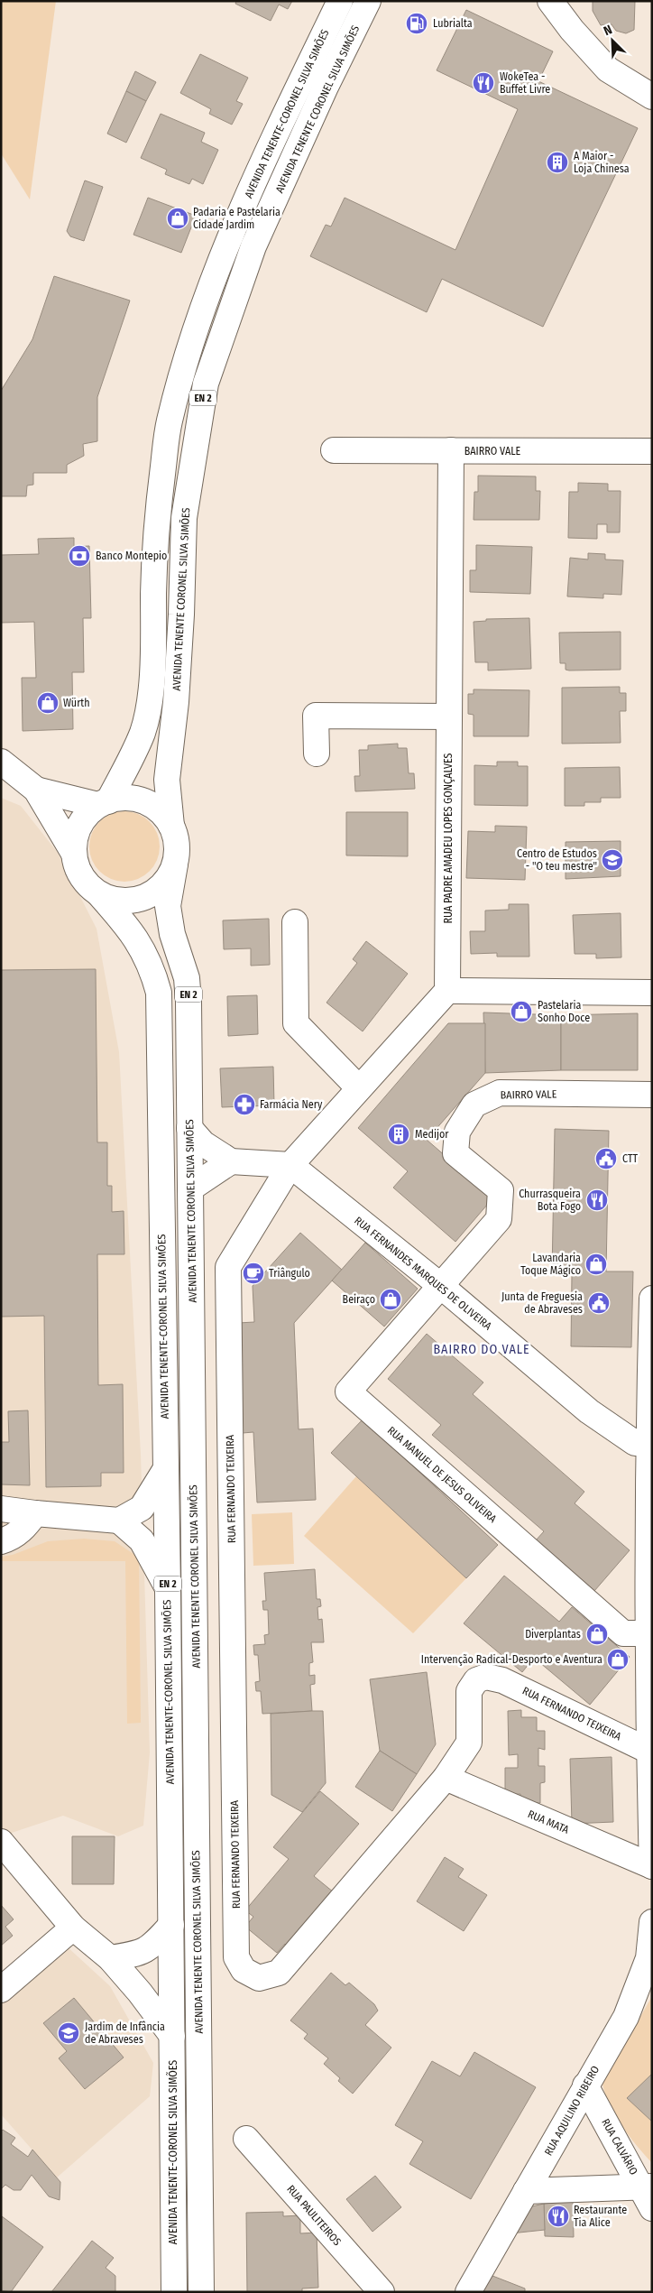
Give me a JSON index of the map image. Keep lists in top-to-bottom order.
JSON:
{
  "streets": {
    "street": [
      "AVENIDA TENENTE CORONEL SILVA SIMÕES",
      "AVENIDA TENENTE-CORONEL SILVA SIMÕES",
      "EN 2",
      "BAIRRO VALE",
      "RUA PADRE AMADEU LOPES GONÇALVES",
      "RUA FERNANDES MARQUES DE OLIVEIRA",
      "RUA MANUEL DE JESUS OLIVEIRA",
      "RUA FERNANDO TEIXEIRA",
      "RUA MATA",
      "RUA AQUILINO RIBEIRO",
      "RUA CALVÁRIO",
      "RUA PAULITEIROS"
    ]
  },
  "crossings": [
    ["AVENIDA TENENTE CORONEL SILVA SIMÕES", "AVENIDA TENENTE-CORONEL SILVA SIMÕES"],
    ["AVENIDA TENENTE CORONEL SILVA SIMÕES", "EN 2"],
    ["AVENIDA TENENTE-CORONEL SILVA SIMÕES", "EN 2"],
    ["BAIRRO VALE", "RUA PADRE AMADEU LOPES GONÇALVES"],
    ["BAIRRO VALE", "RUA FERNANDES MARQUES DE OLIVEIRA"],
    ["BAIRRO VALE", "RUA MANUEL DE JESUS OLIVEIRA"],
    ["RUA FERNANDES MARQUES DE OLIVEIRA", "RUA MANUEL DE JESUS OLIVEIRA"],
    ["RUA FERNANDES MARQUES DE OLIVEIRA", "RUA FERNANDO TEIXEIRA"],
    ["RUA FERNANDO TEIXEIRA", "RUA MATA"],
    ["RUA AQUILINO RIBEIRO", "RUA CALVÁRIO"]
  ],
  "districts": ["BAIRRO DO VALE"],
  "places": {
    "fuel station": ["Lubrialta"],
    "restaurant": ["WokeTea - Buffet Livre", "Churrasqueira Bota Fogo", "Restaurante Tia Alice"],
    "building": ["A Maior - Loja Chinesa", "Medijor"],
    "shop": [
      "Padaria e Pastelaria Cidade Jardim",
      "Würth",
      "Pastelaria Sonho Doce",
      "Lavandaria Toque Mágico",
      "Beiraço",
      "Diverplantas",
      "Intervenção Radical-Desporto e Aventura"
    ],
    "bank": ["Banco Montepio"],
    "school or university": ["Centro de Estudos - \"O teu mestre\"", "Jardim de Infância de Abraveses"],
    "pharmacy": ["Farmácia Nery"],
    "public building": ["CTT", "Junta de Freguesia de Abraveses"],
    "cafe": ["Triângulo"]
  },
  "north": "top left"
}
